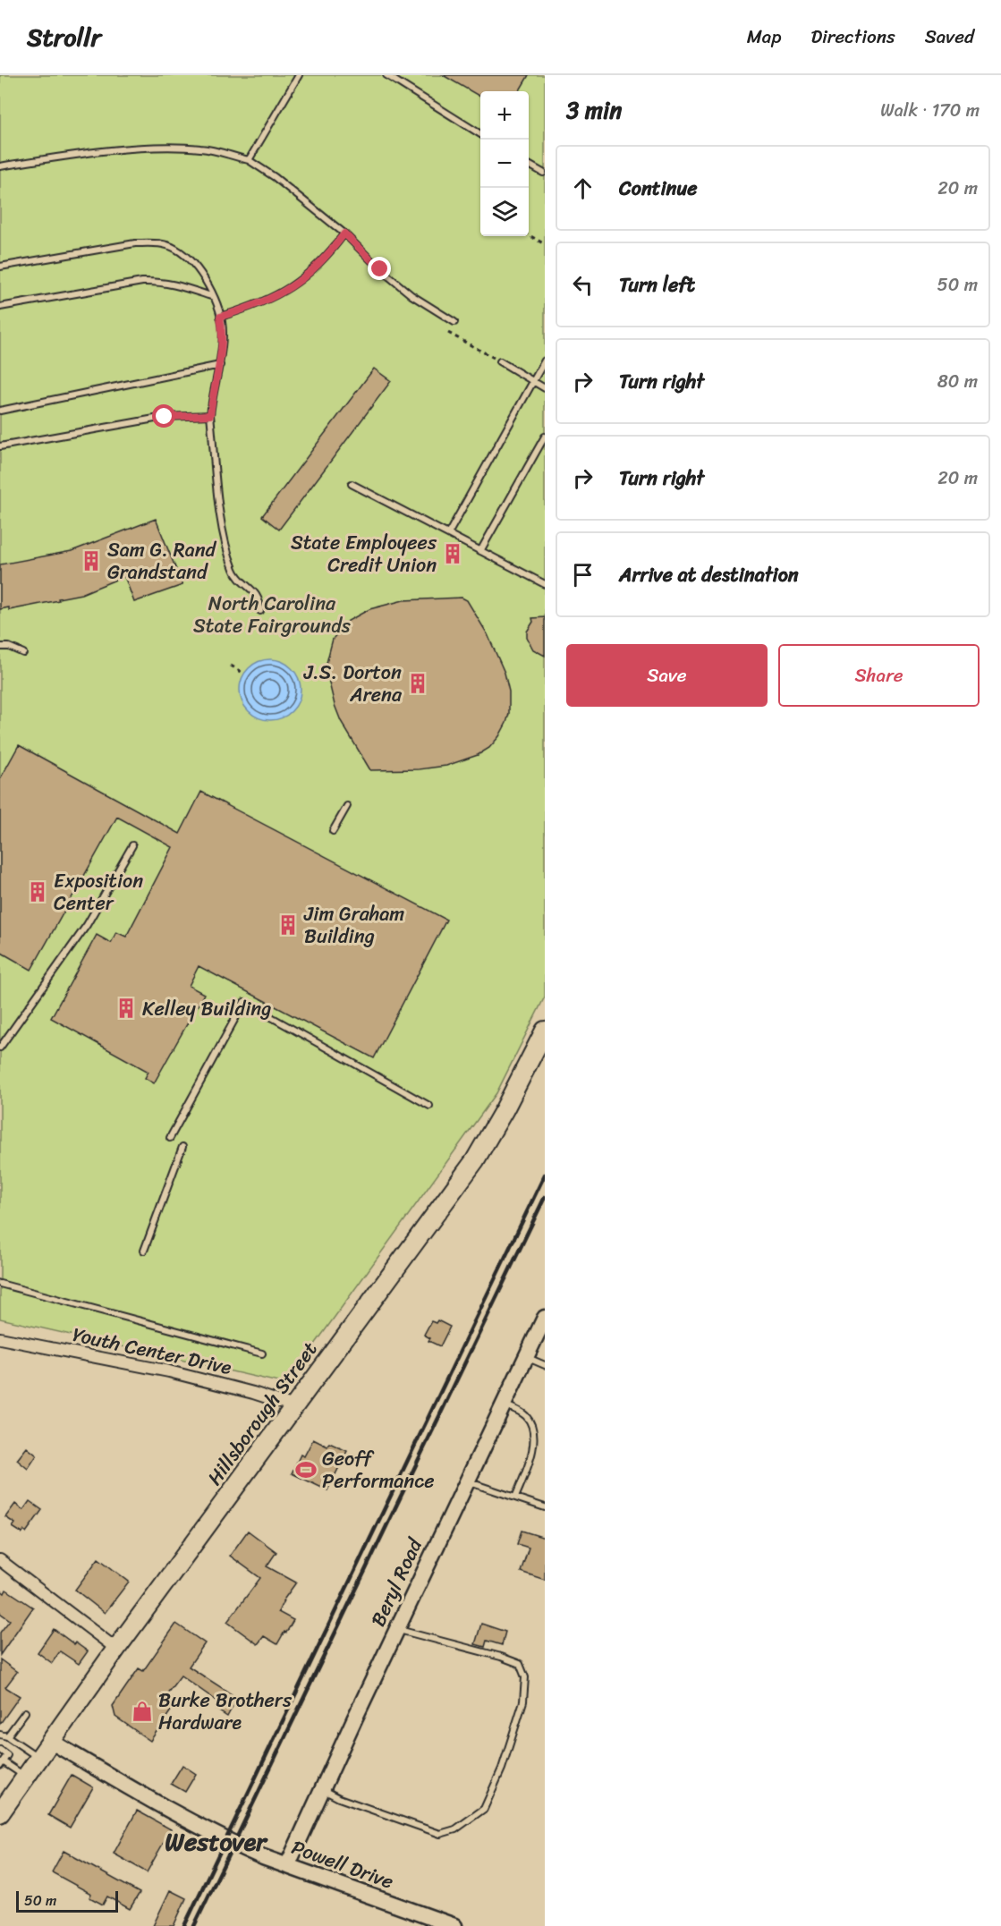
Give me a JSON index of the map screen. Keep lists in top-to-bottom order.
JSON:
{
  "streets": {
    "main road": ["Hillsborough Street"],
    "street": ["Youth Center Drive", "Beryl Road", "Powell Drive"]
  },
  "crossings": [
    ["Youth Center Drive", "Hillsborough Street"],
    ["Hillsborough Street", "Powell Drive"],
    ["Beryl Road", "Powell Drive"]
  ],
  "districts": ["Westover"],
  "parks": ["North Carolina State Fairgrounds"],
  "places": {
    "building": [
      "State Employees Credit Union",
      "Sam G. Rand Grandstand",
      "J.S. Dorton Arena",
      "Exposition Center",
      "Jim Graham Building",
      "Kelley Building"
    ],
    "sports": ["Geoff Performance"],
    "shop": ["Burke Brothers Hardware"]
  },
  "scale_bar": "50 m",
  "page": {
    "header": "Strollr",
    "nav": ["Map", "Directions", "Saved"],
    "heading": ["3 min", "Walk · 170 m"],
    "map_buttons": ["+", "−"],
    "list": [
      ["Continue", "20 m"],
      ["Turn left", "50 m"],
      ["Turn right", "80 m"],
      ["Turn right", "20 m"],
      "Arrive at destination"
    ],
    "buttons": ["Save", "Share"],
    "scale": "50 m"
  }
}
